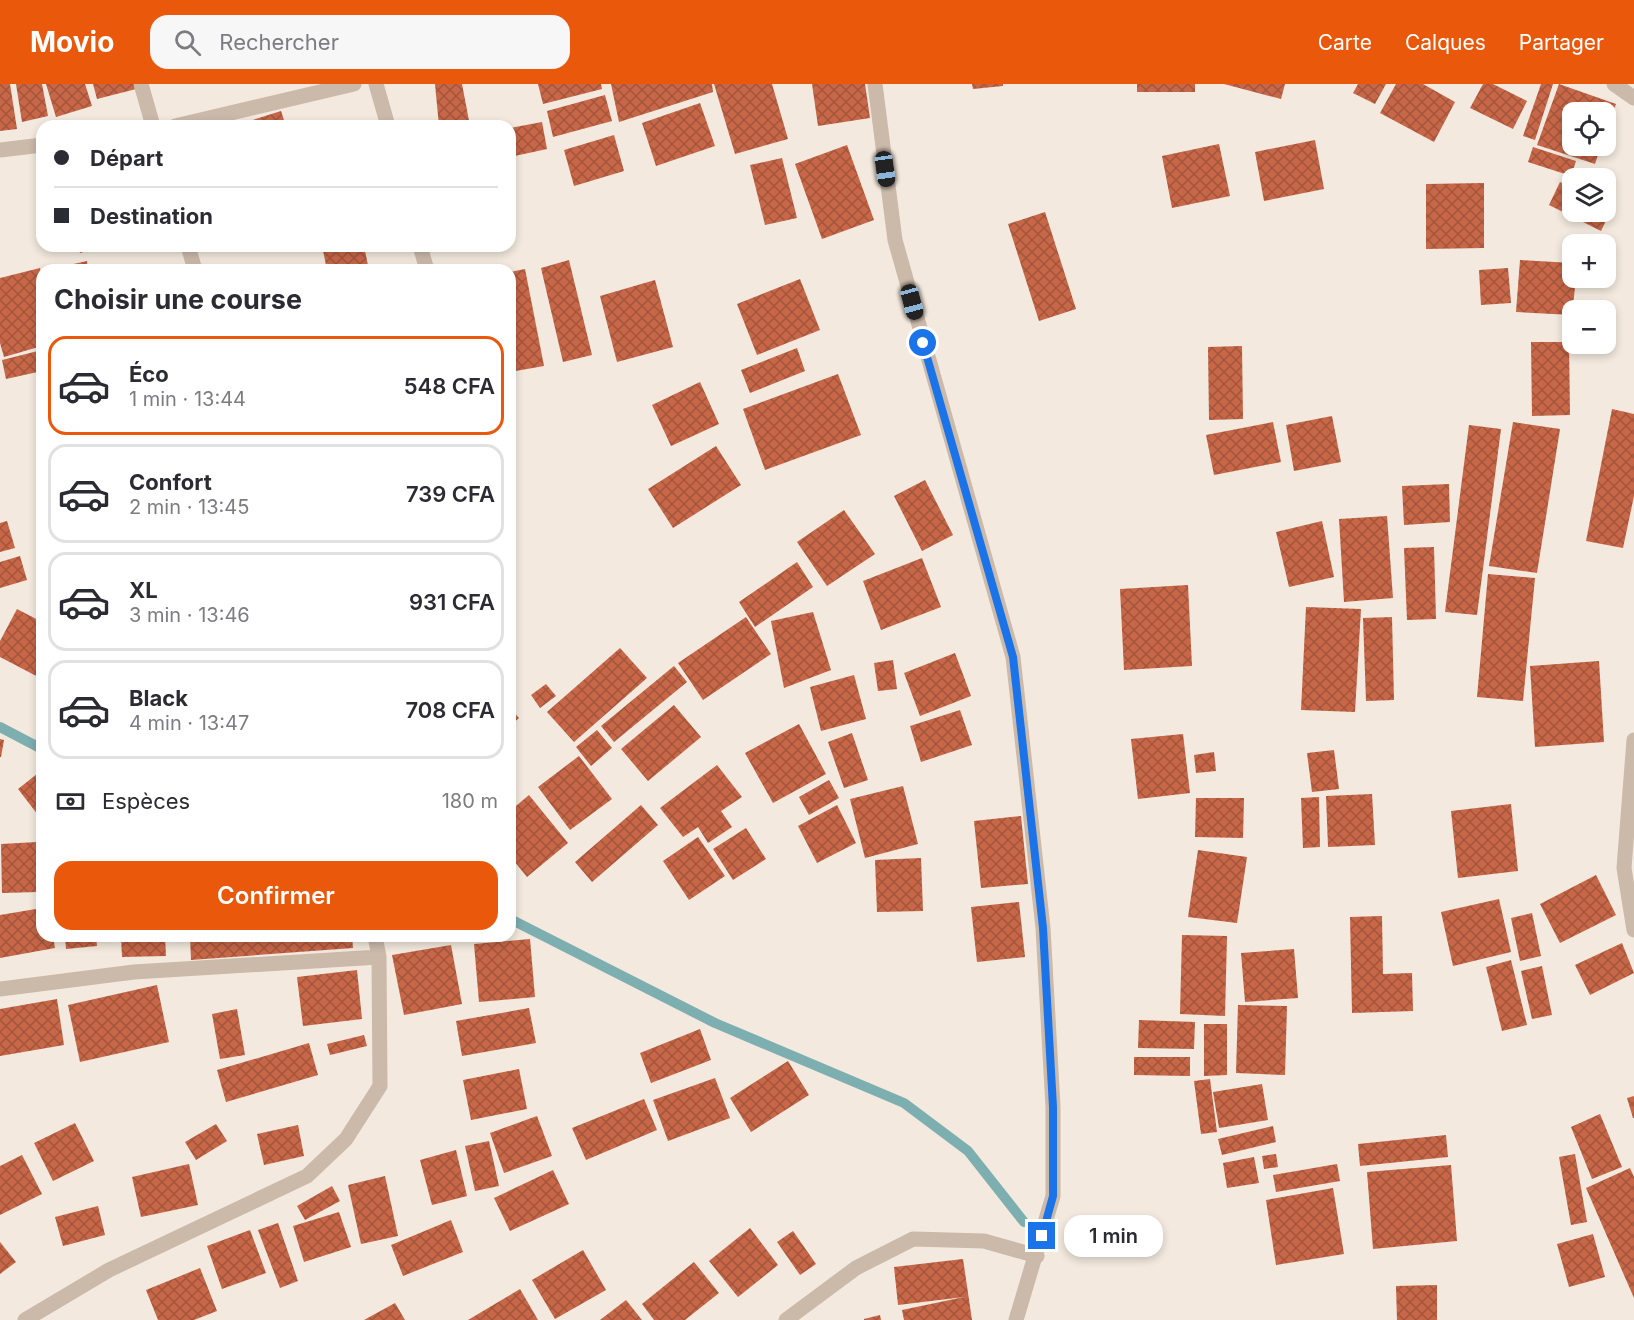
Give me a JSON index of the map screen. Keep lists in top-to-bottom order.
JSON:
{
  "page": {
    "header": "Movio",
    "search": "Rechercher",
    "nav": ["Carte", "Calques", "Partager"],
    "map_buttons": ["+", "−"],
    "banner": ["Départ", "Destination"],
    "heading": "Choisir une course",
    "list": [
      {
        "name": "Éco",
        "note": "1 min · 13:44",
        "value": "548 CFA"
      },
      {
        "name": "Confort",
        "note": "2 min · 13:45",
        "value": "739 CFA"
      },
      {
        "name": "XL",
        "note": "3 min · 13:46",
        "value": "931 CFA"
      },
      {
        "name": "Black",
        "note": "4 min · 13:47",
        "value": "708 CFA"
      }
    ],
    "pay": ["Espèces", "180 m"],
    "buttons": "Confirmer",
    "bubble": "1 min"
  }
}
